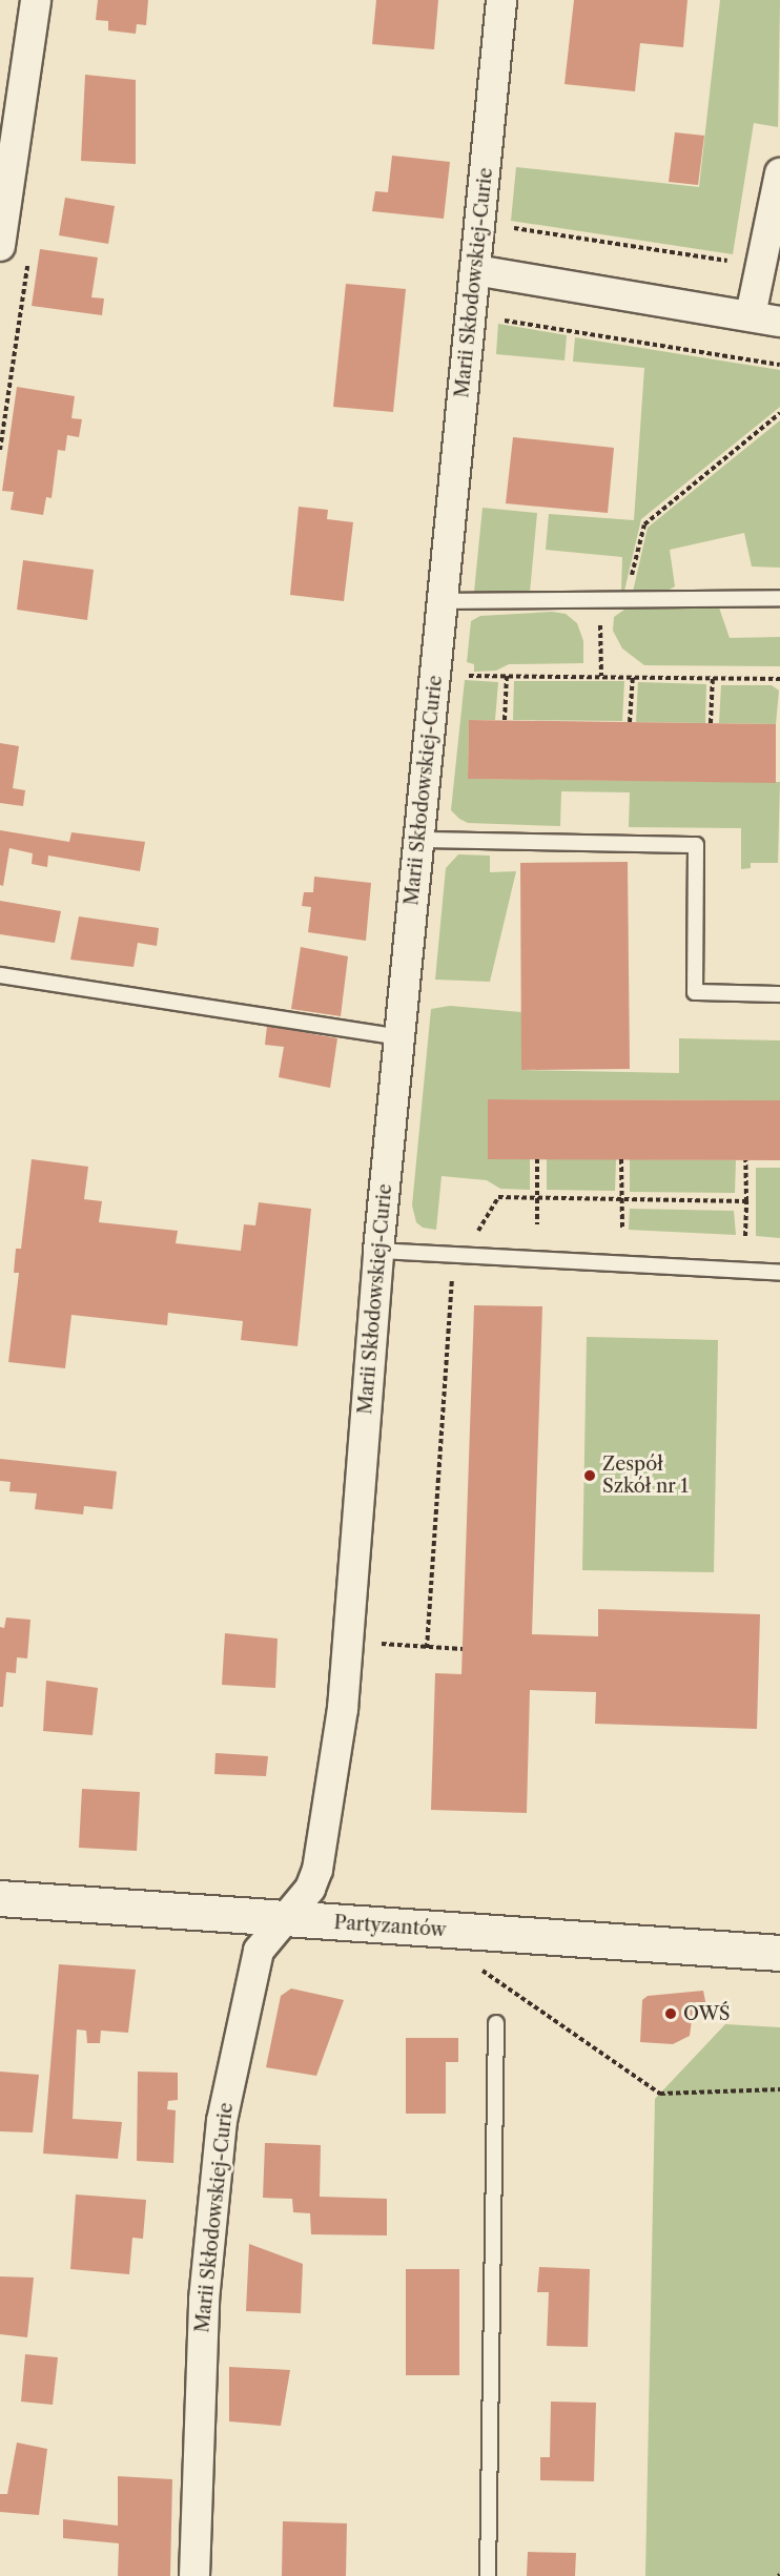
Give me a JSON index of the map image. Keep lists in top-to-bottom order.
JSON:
{
  "streets": {
    "street": ["Marii Skłodowskiej-Curie", "Partyzantów"]
  },
  "crossings": [
    ["Marii Skłodowskiej-Curie", "Partyzantów"]
  ],
  "places": ["Zespół Szkół nr 1", "OWŚ"]
}
